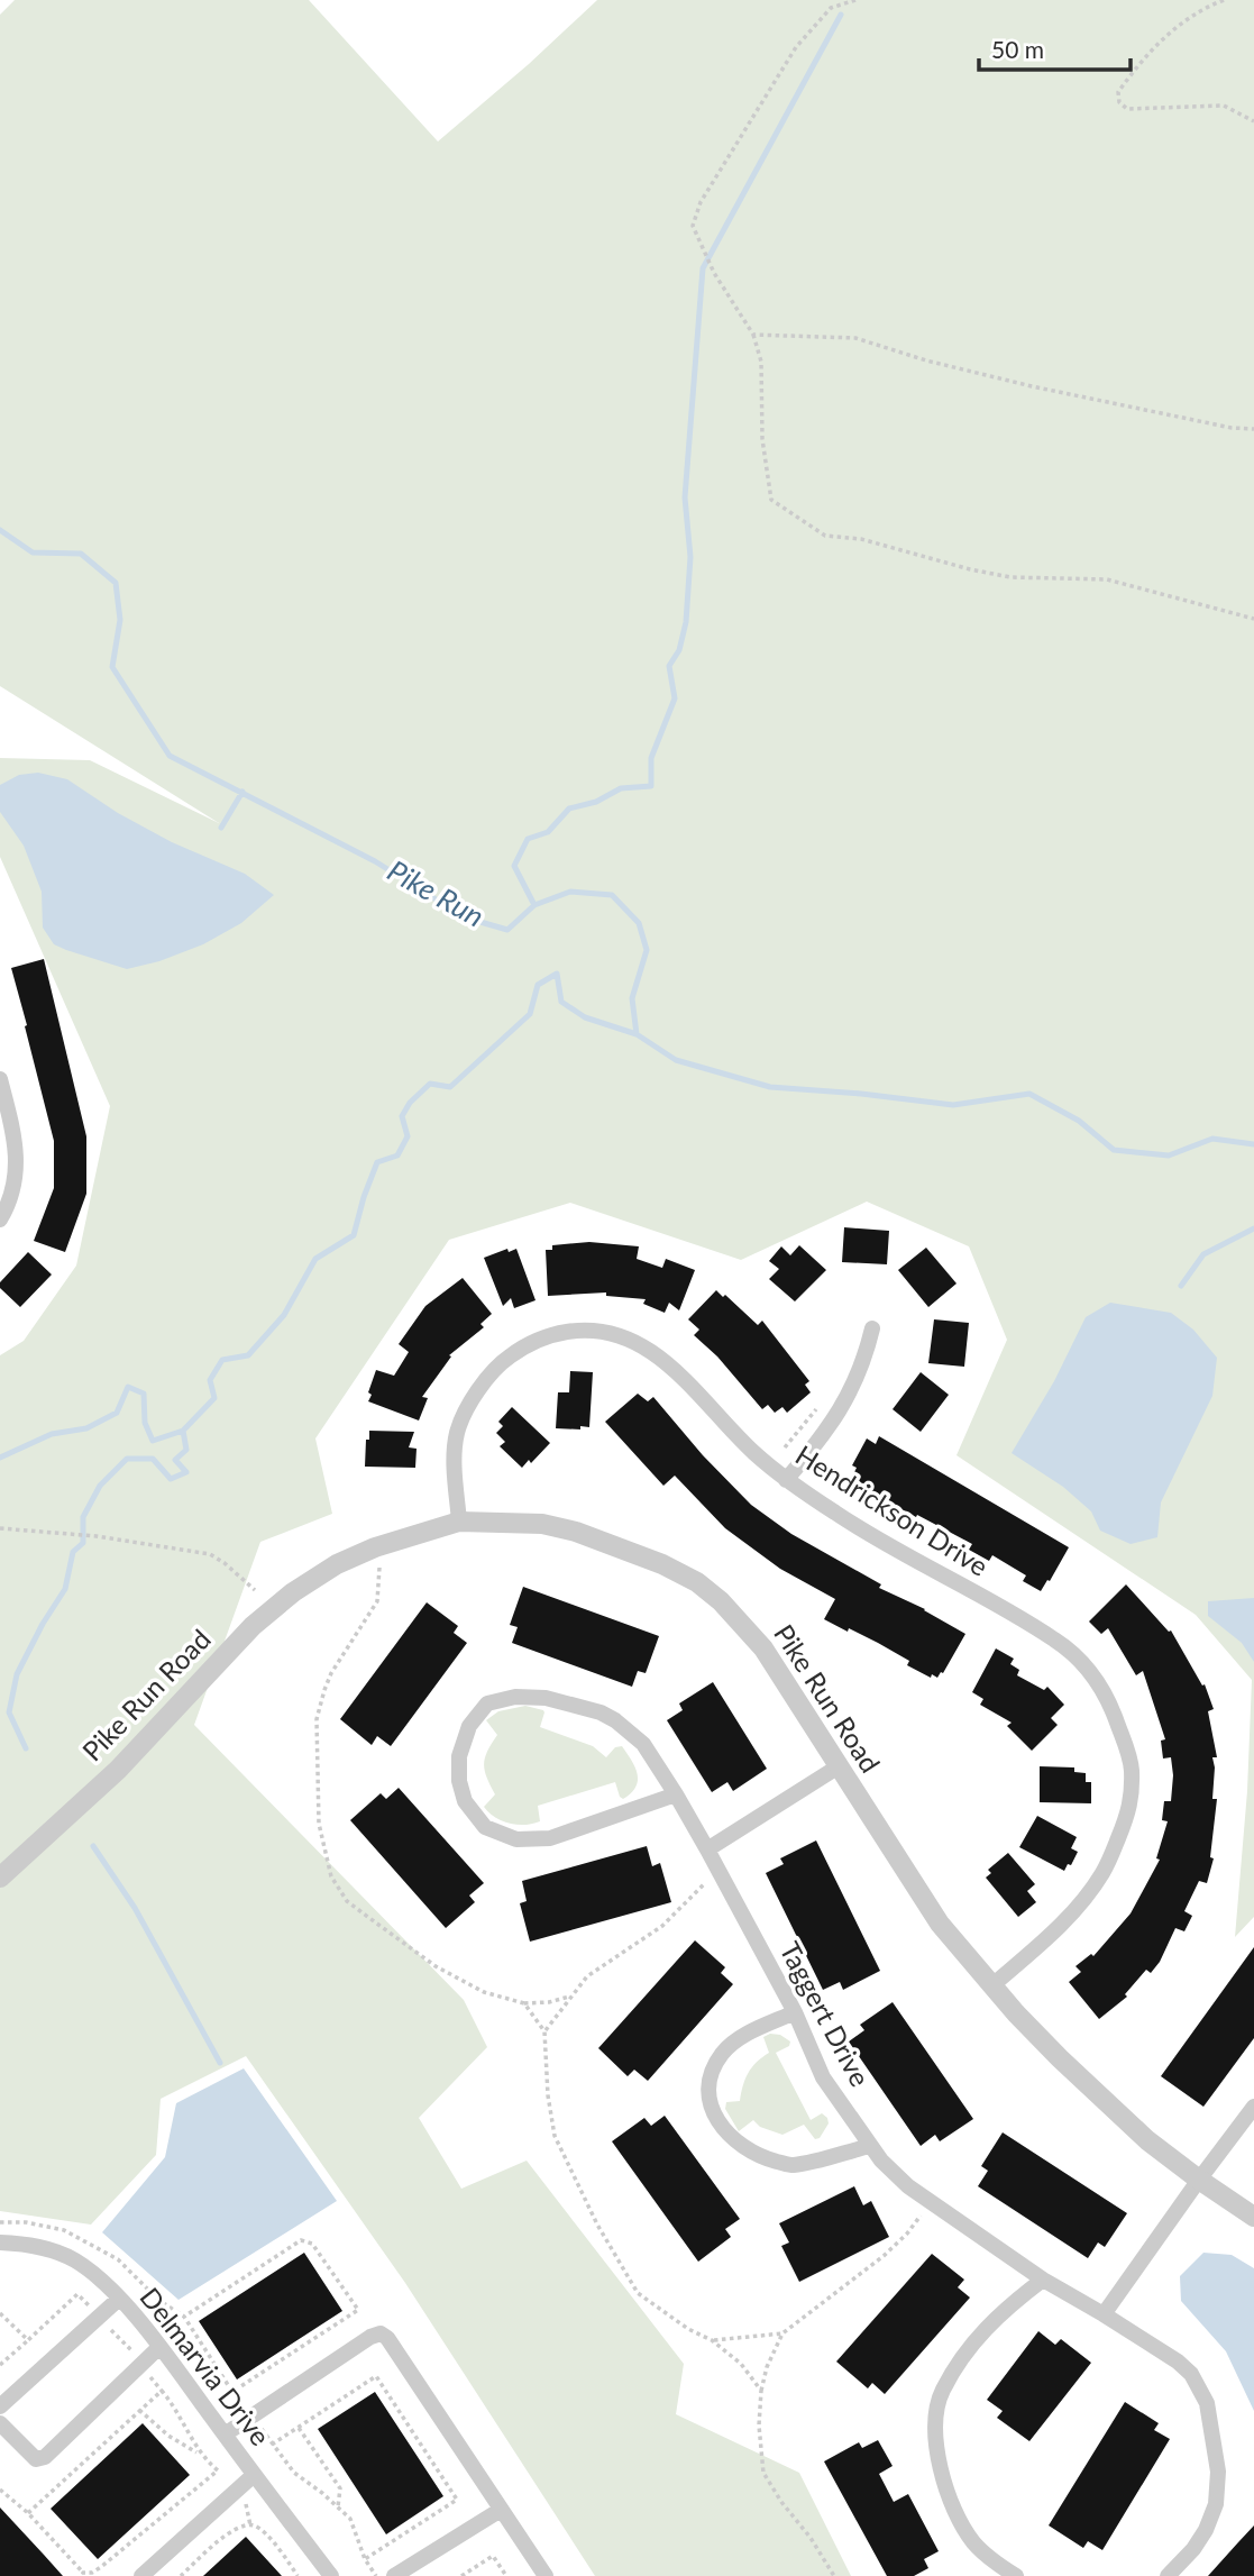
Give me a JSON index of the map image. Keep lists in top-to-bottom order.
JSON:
{
  "streets": {
    "street": [
      "Hendrickson Drive",
      "Pike Run Road",
      "Taggert Drive",
      "Delmarvia Drive"
    ]
  },
  "crossings": [
    ["Hendrickson Drive", "Pike Run Road"]
  ],
  "water": ["Pike Run"],
  "scale_bar": "50 m"
}
